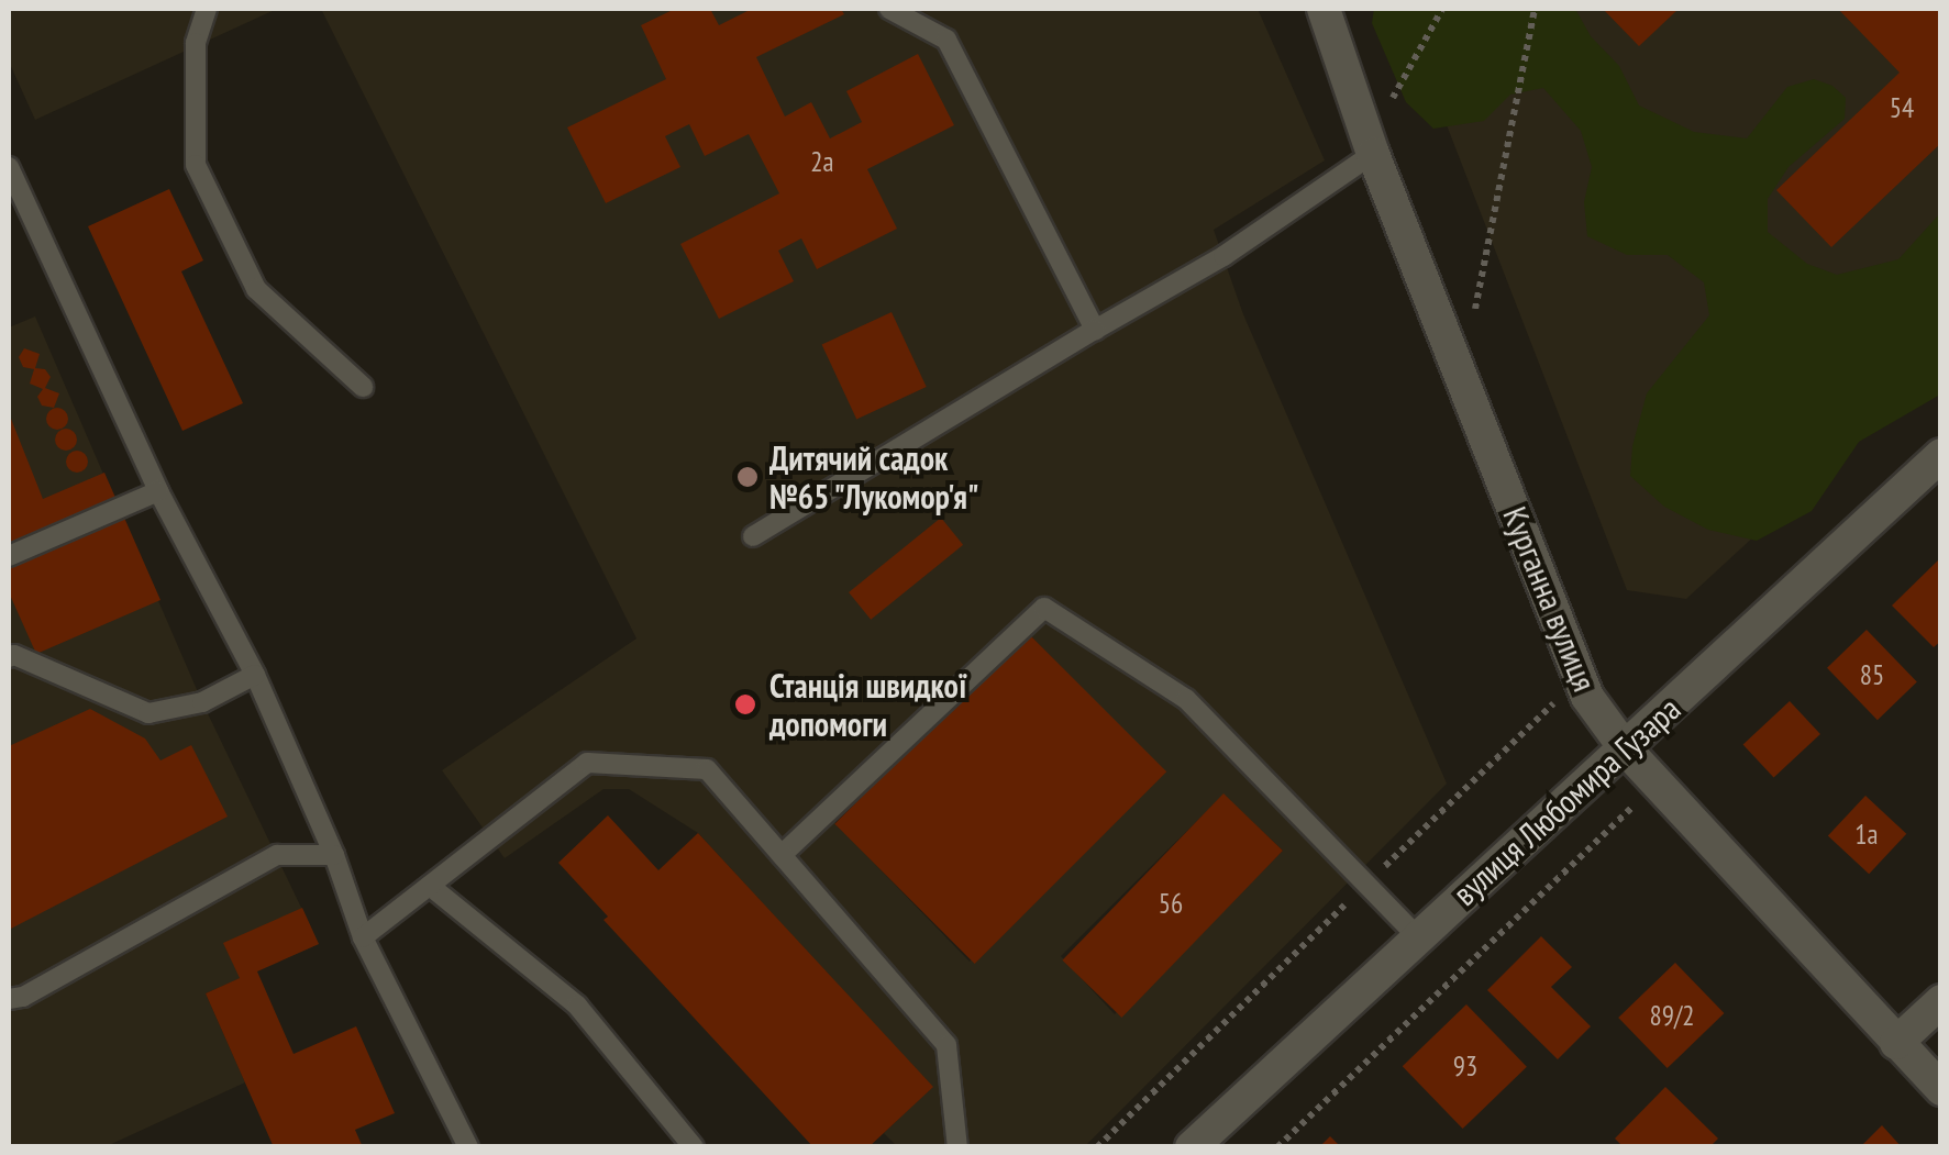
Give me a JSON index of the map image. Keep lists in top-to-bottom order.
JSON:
{
  "streets": {
    "street": ["Курганна вулиця", "вулиця Любомира Гузара"]
  },
  "crossings": [
    ["Курганна вулиця", "вулиця Любомира Гузара"]
  ],
  "places": ["Дитячий садок №65 \"Лукомор'я\"", "Станція швидкої допомоги"],
  "house_numbers": [
    "54",
    "2а",
    "85",
    "1а",
    "56",
    "89/2",
    "93"
  ]
}
